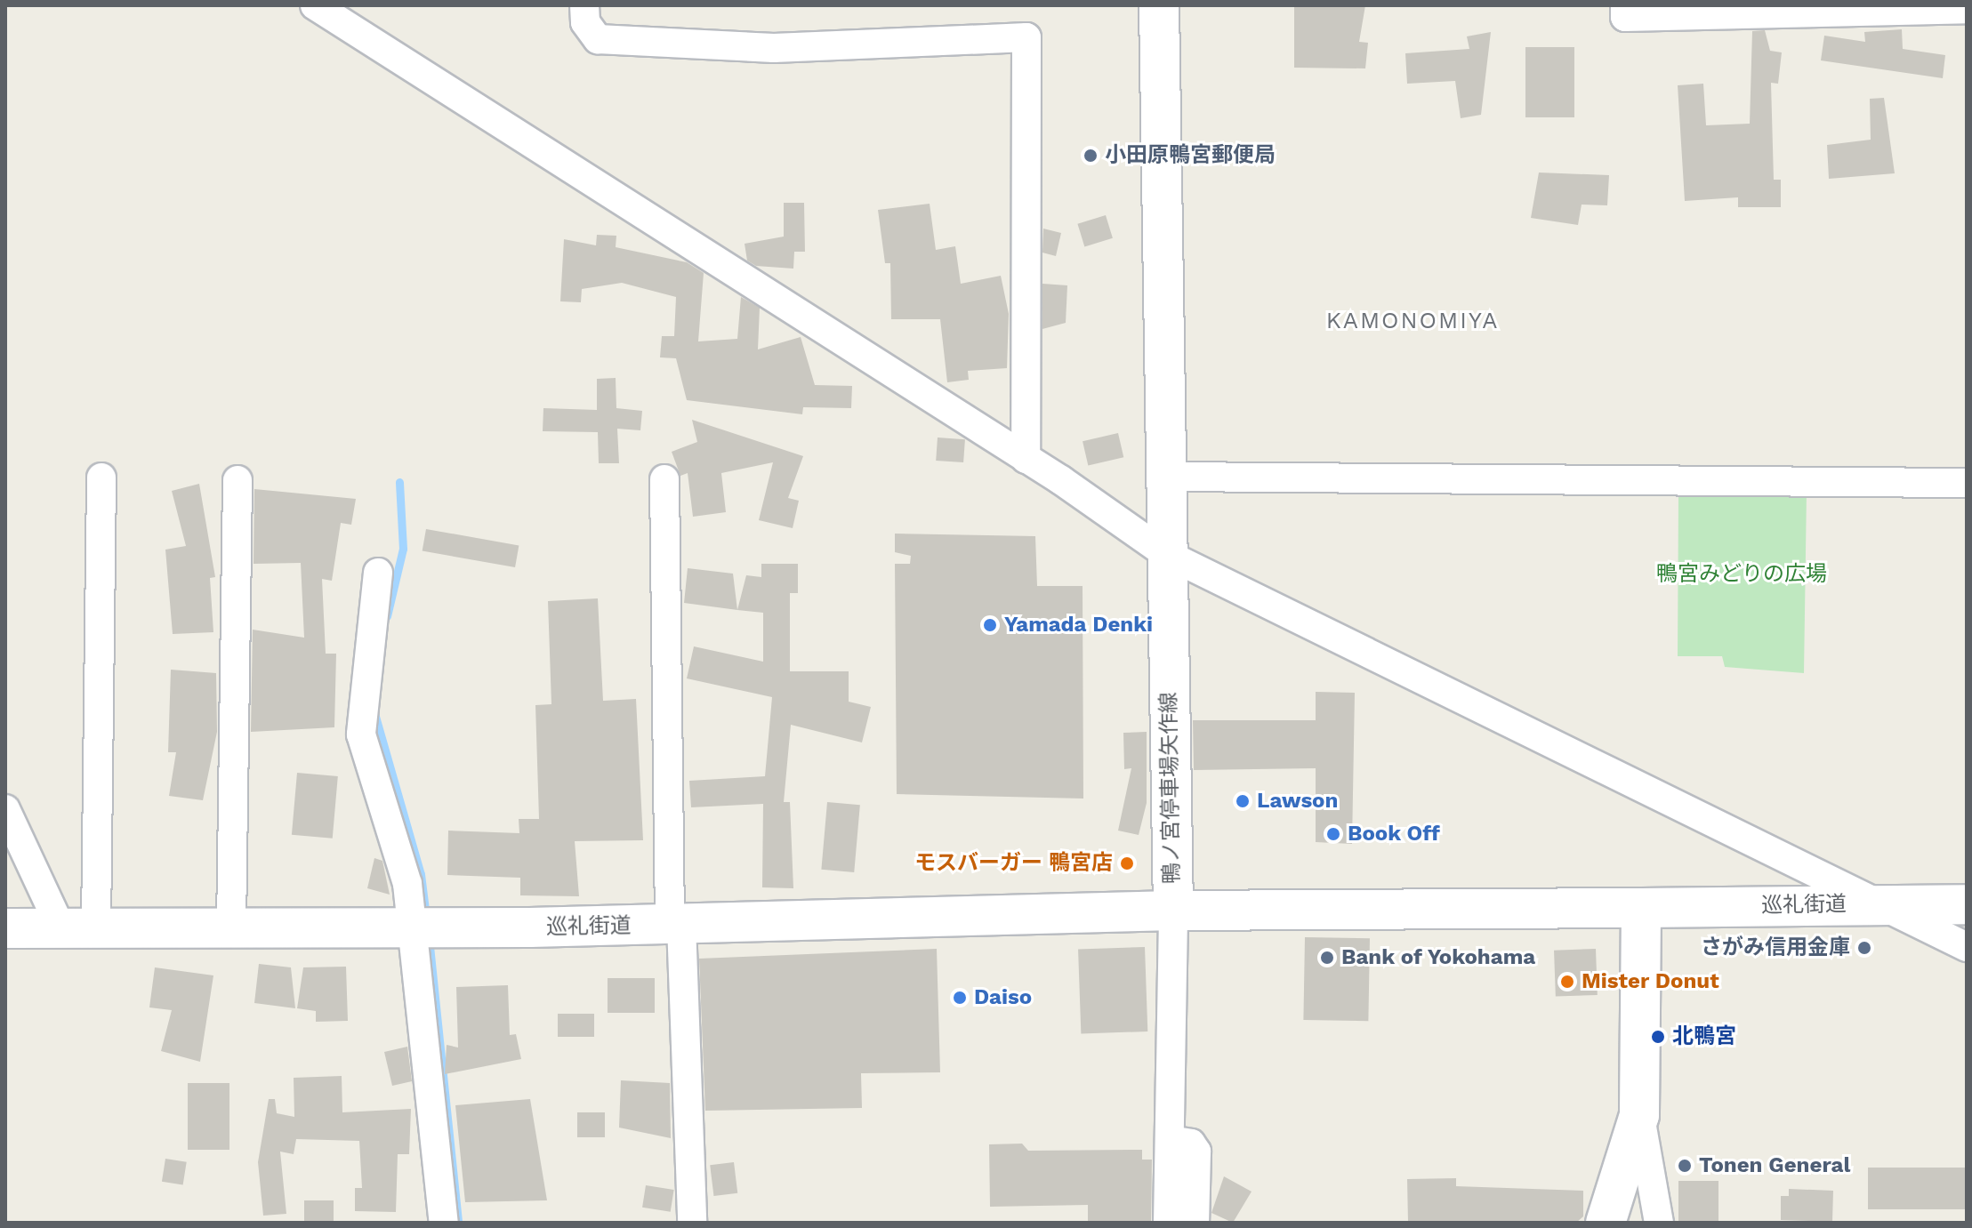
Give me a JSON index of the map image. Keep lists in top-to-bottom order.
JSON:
{
  "streets": {
    "main road": ["鴨ノ宮停車場矢作線", "巡礼街道"]
  },
  "crossings": [
    ["鴨ノ宮停車場矢作線", "巡礼街道"]
  ],
  "districts": ["KAMONOMIYA"],
  "parks": ["鴨宮みどりの広場"],
  "places": [
    "小田原鴨宮郵便局",
    "Yamada Denki",
    "Lawson",
    "Book Off",
    "モスバーガー 鴨宮店",
    "さがみ信用金庫",
    "Bank of Yokohama",
    "Mister Donut",
    "Daiso",
    "北鴨宮",
    "Tonen General"
  ]
}
